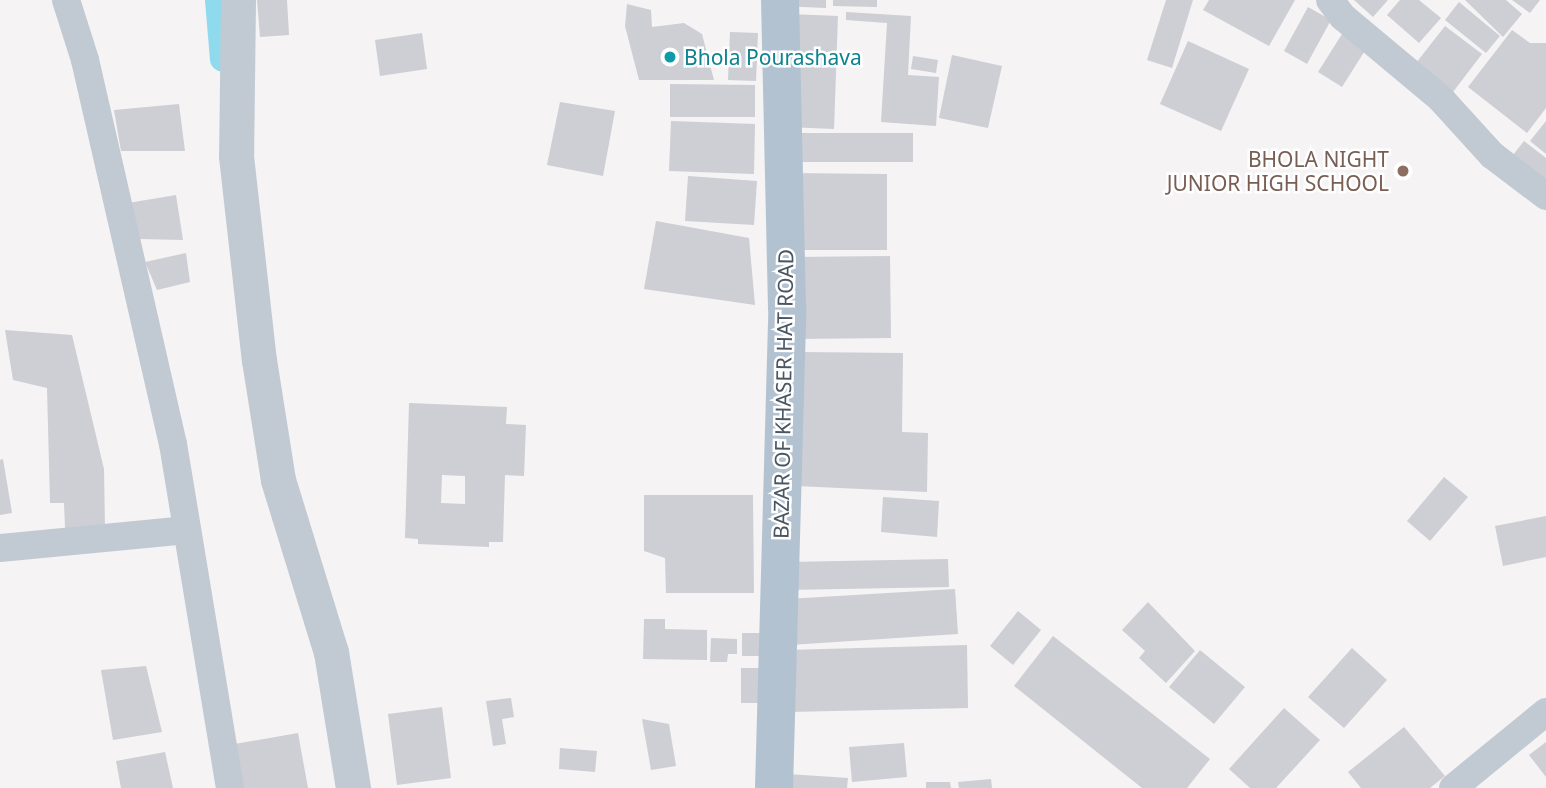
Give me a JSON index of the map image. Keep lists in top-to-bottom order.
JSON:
{
  "streets": {
    "main road": ["BAZAR OF KHASER HAT ROAD"]
  },
  "places": ["Bhola Pourashava", "BHOLA NIGHT JUNIOR HIGH SCHOOL"]
}
